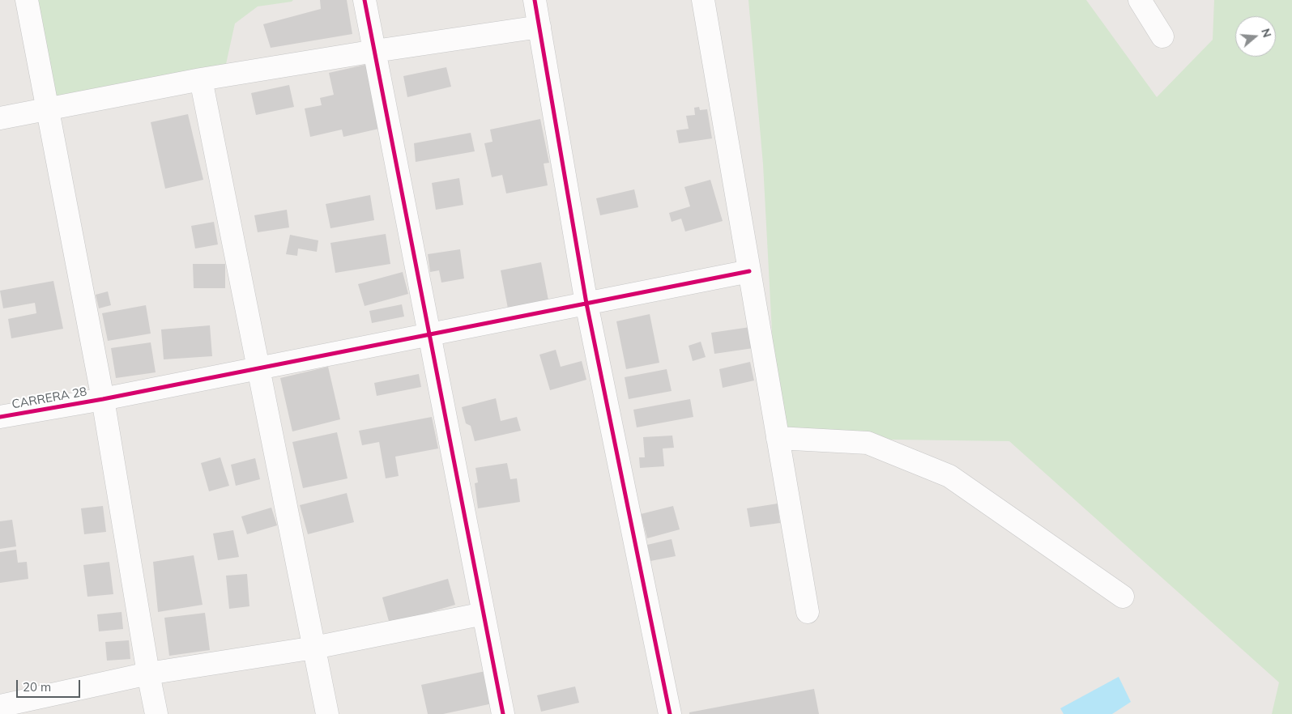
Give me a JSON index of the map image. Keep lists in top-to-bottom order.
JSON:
{
  "streets": {
    "street": ["CARRERA 28"]
  },
  "scale_bar": "20 m",
  "north": "right"
}
